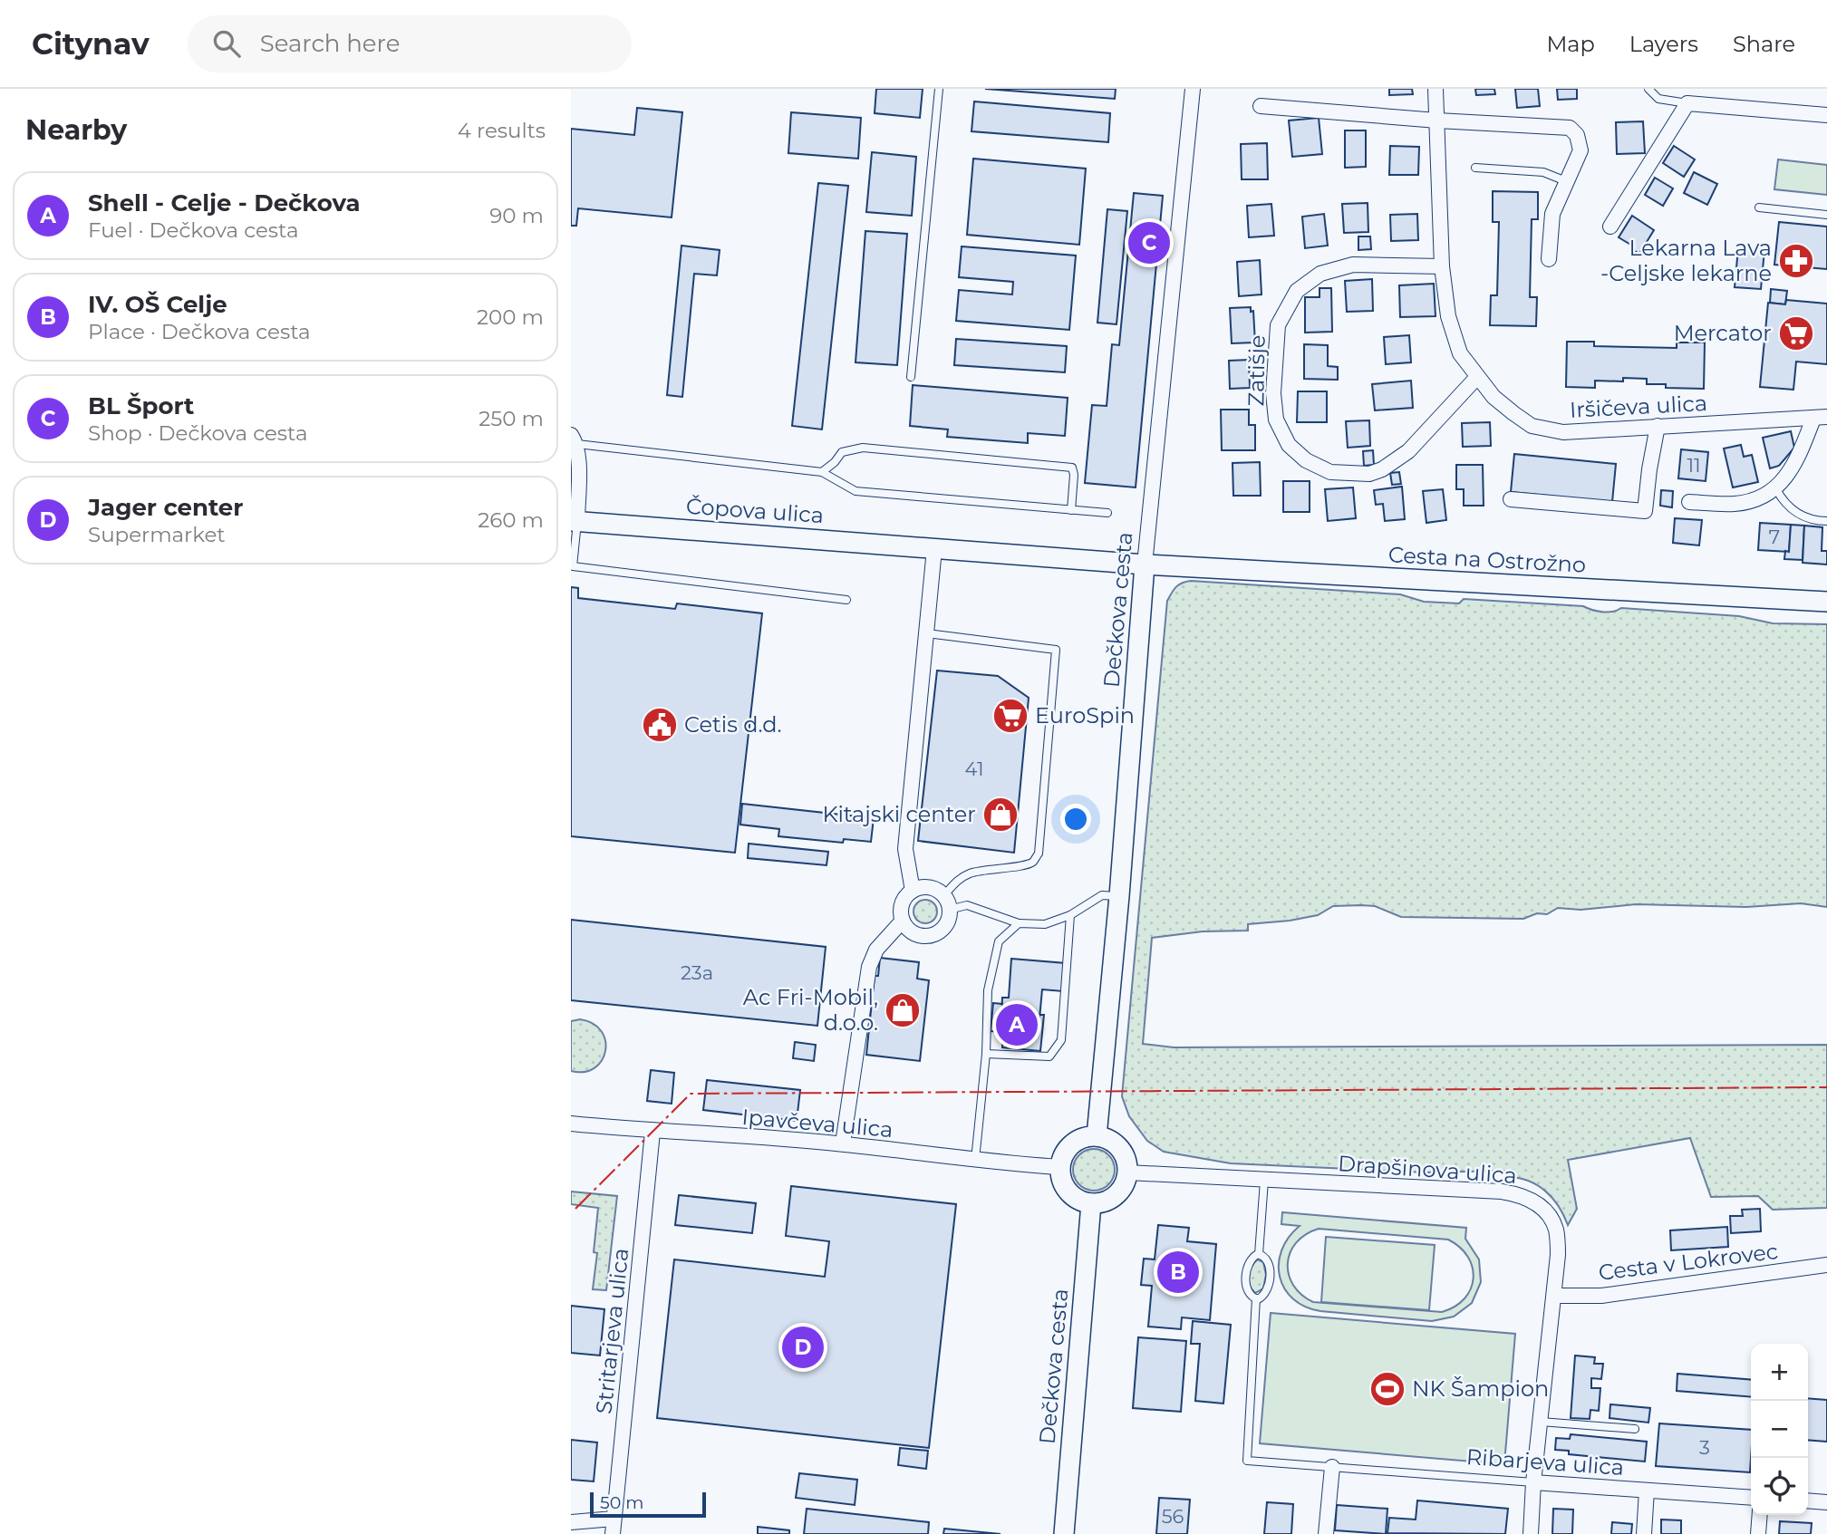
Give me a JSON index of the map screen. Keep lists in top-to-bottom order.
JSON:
{
  "streets": {
    "street": [
      "Zatišje",
      "Iršičeva ulica",
      "Čopova ulica",
      "Cesta na Ostrožno",
      "Dečkova cesta",
      "Ipavčeva ulica",
      "Drapšinova ulica",
      "Cesta v Lokrovec",
      "Stritarjeva ulica",
      "Ribarjeva ulica"
    ]
  },
  "crossings": [
    ["Zatišje", "Iršičeva ulica"],
    ["Čopova ulica", "Cesta na Ostrožno"],
    ["Čopova ulica", "Dečkova cesta"],
    ["Cesta na Ostrožno", "Dečkova cesta"],
    ["Dečkova cesta", "Ipavčeva ulica"],
    ["Dečkova cesta", "Drapšinova ulica"],
    ["Ipavčeva ulica", "Drapšinova ulica"],
    ["Ipavčeva ulica", "Stritarjeva ulica"],
    ["Drapšinova ulica", "Cesta v Lokrovec"],
    ["Drapšinova ulica", "Ribarjeva ulica"]
  ],
  "places": {
    "pharmacy": ["Lekarna Lava -Celjske lekarne"],
    "supermarket": ["Mercator", "EuroSpin"],
    "public building": ["Cetis d.d."],
    "shop": ["Kitajski center", "Ac Fri-Mobil, d.o.o."],
    "sports": ["NK Šampion"]
  },
  "house_numbers": [
    "11",
    "7",
    "41",
    "23a",
    "3",
    "56"
  ],
  "scale_bar": "50 m",
  "page": {
    "header": "Citynav",
    "search": "Search here",
    "nav": ["Map", "Layers", "Share"],
    "heading": ["Nearby", "4 results"],
    "list": [
      {
        "mark": "A",
        "name": "Shell - Celje - Dečkova",
        "note": "Fuel · Dečkova cesta",
        "value": "90 m"
      },
      {
        "mark": "B",
        "name": "IV. OŠ Celje",
        "note": "Place · Dečkova cesta",
        "value": "200 m"
      },
      {
        "mark": "C",
        "name": "BL Šport",
        "note": "Shop · Dečkova cesta",
        "value": "250 m"
      },
      {
        "mark": "D",
        "name": "Jager center",
        "note": "Supermarket",
        "value": "260 m"
      }
    ],
    "pins": [
      "C",
      "A",
      "B",
      "D"
    ],
    "map_buttons": ["+", "−"],
    "scale": "50 m"
  }
}
